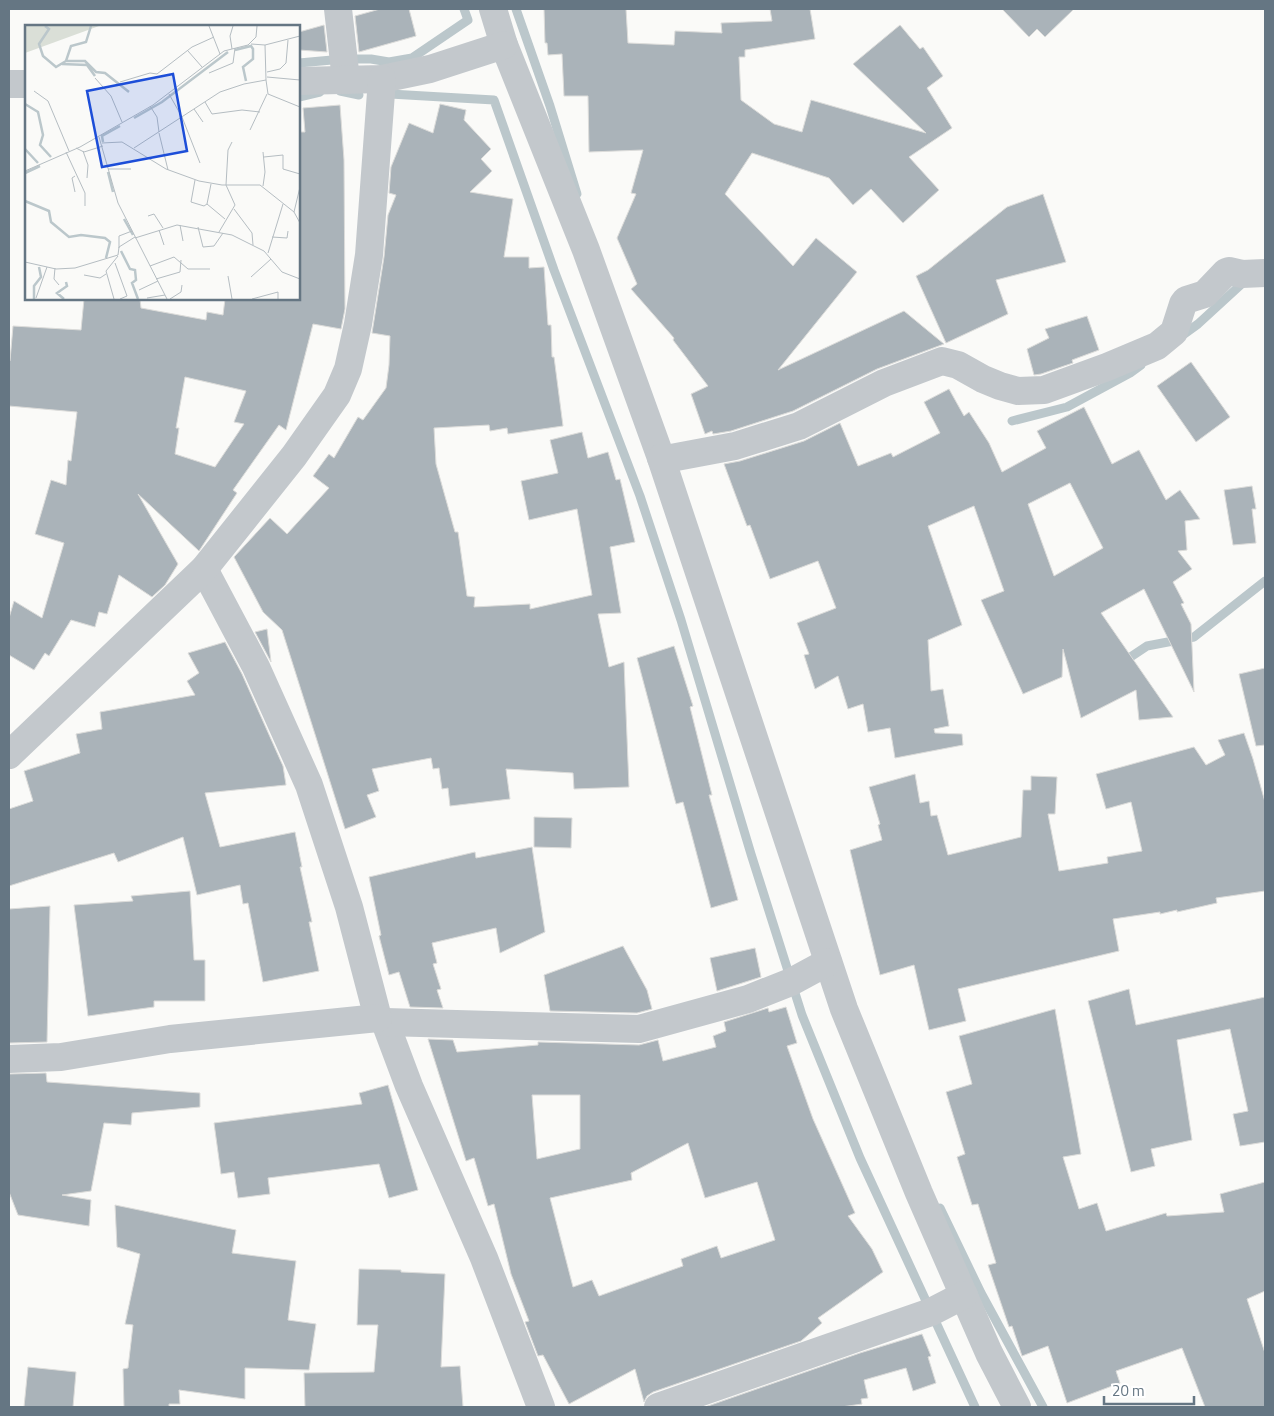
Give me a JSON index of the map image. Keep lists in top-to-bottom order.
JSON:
{
  "scale_bar": "20 m"
}
